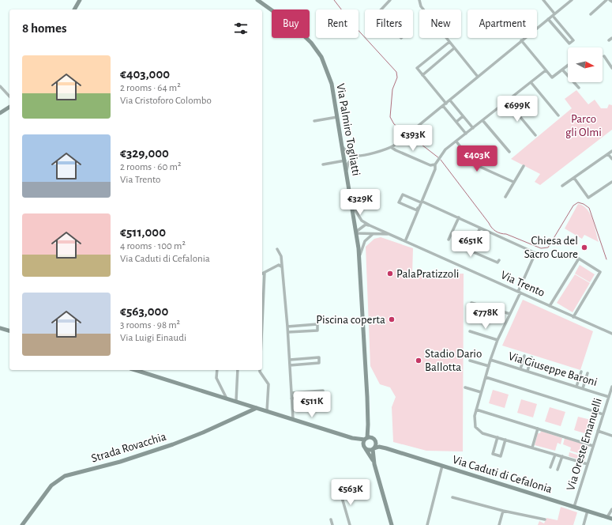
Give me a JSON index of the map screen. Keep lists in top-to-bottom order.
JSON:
{
  "streets": {
    "street": [
      "Via Palmiro Togliatti",
      "Via Trento",
      "Via Giuseppe Baroni",
      "Via Oreste Emanuelli",
      "Strada Rovacchia",
      "Via Caduti di Cefalonia"
    ]
  },
  "crossings": [
    ["Via Palmiro Togliatti", "Via Trento"],
    ["Via Palmiro Togliatti", "Via Caduti di Cefalonia"],
    ["Via Giuseppe Baroni", "Via Oreste Emanuelli"],
    ["Via Oreste Emanuelli", "Via Caduti di Cefalonia"]
  ],
  "parks": ["Parco gli Olmi"],
  "places": [
    "Chiesa del Sacro Cuore",
    "PalaPratizzoli",
    "Piscina coperta",
    "Stadio Dario Ballotta"
  ],
  "north": "right",
  "page": {
    "chip": [
      "Buy",
      "Rent",
      "Filters",
      "New",
      "Apartment"
    ],
    "heading": "8 homes",
    "list": [
      {
        "name": "€403,000",
        "note": "2 rooms · 64 m² · Via Cristoforo Colombo"
      },
      {
        "name": "€329,000",
        "note": "2 rooms · 60 m² · Via Trento"
      },
      {
        "name": "€511,000",
        "note": "4 rooms · 100 m² · Via Caduti di Cefalonia"
      },
      {
        "name": "€563,000",
        "note": "3 rooms · 98 m² · Via Luigi Einaudi"
      }
    ],
    "price": [
      "€699K",
      "€393K",
      "€403K",
      "€329K",
      "€651K",
      "€778K",
      "€511K",
      "€563K"
    ]
  }
}
